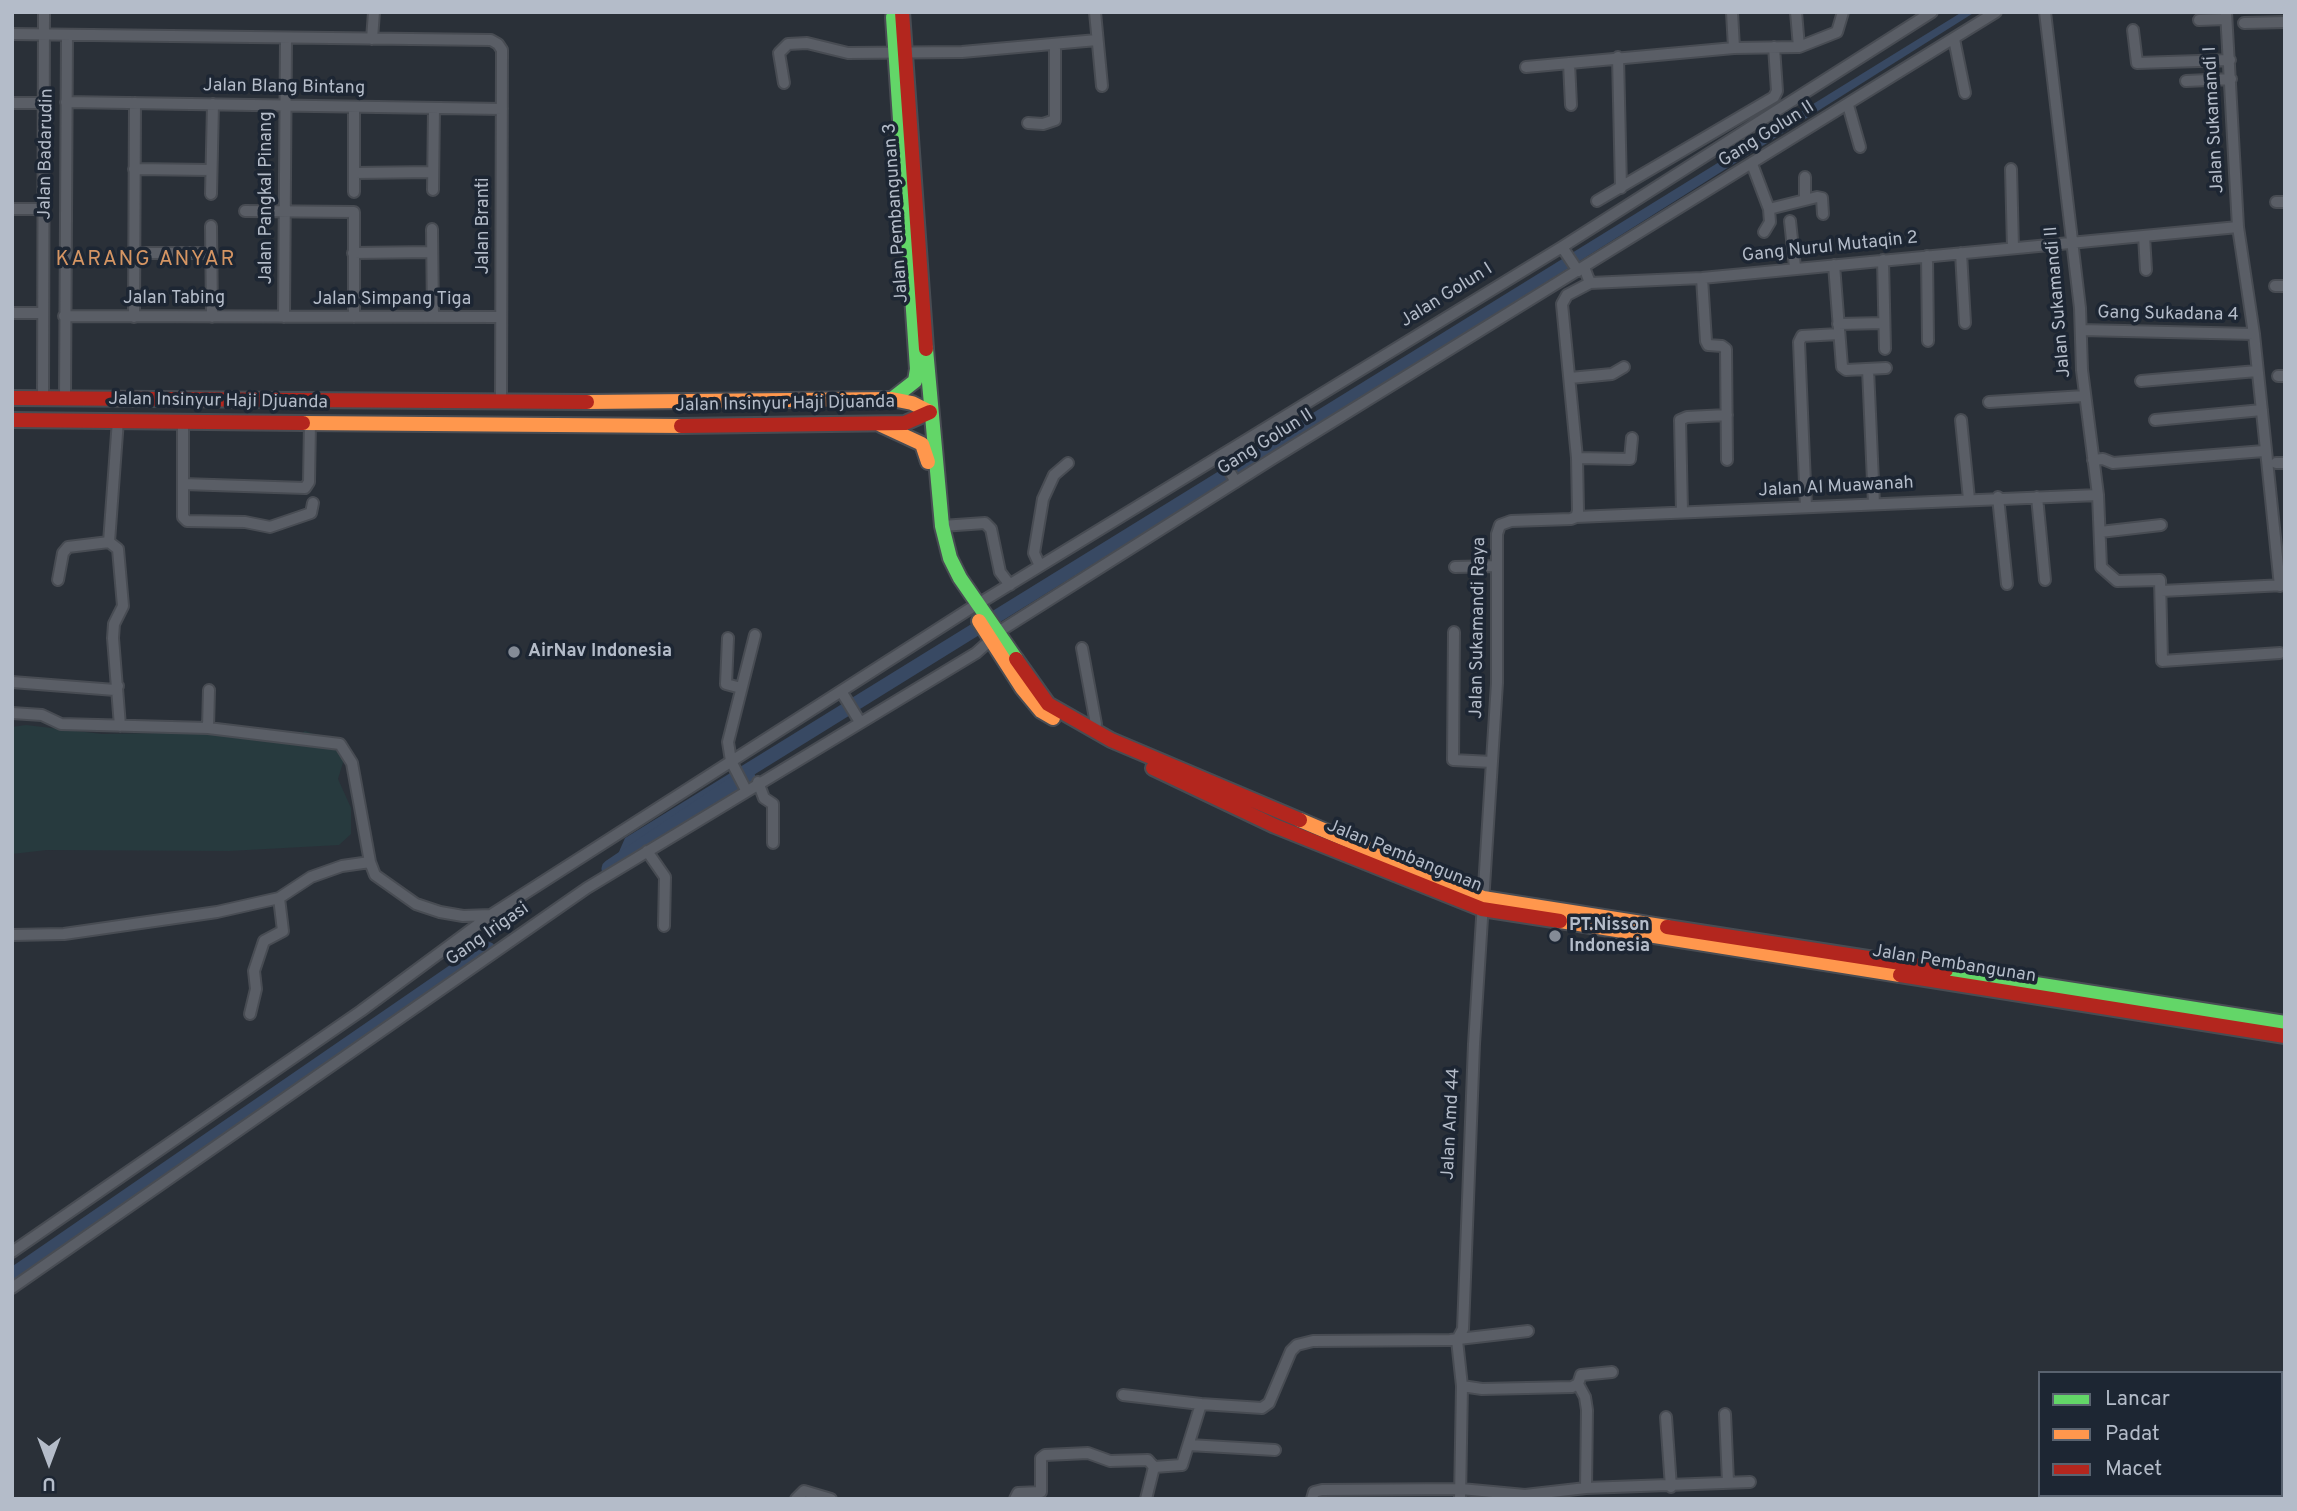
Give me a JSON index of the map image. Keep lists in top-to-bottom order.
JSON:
{
  "streets": {
    "main road": ["Jalan Pembangunan 3", "Jalan Insinyur Haji Djuanda", "Jalan Pembangunan"],
    "street": [
      "Jalan Blang Bintang",
      "Jalan Sukamandi I",
      "Gang Golun II",
      "Jalan Badarudin",
      "Jalan Pangkal Pinang",
      "Jalan Branti",
      "Gang Nurul Mutaqin 2",
      "Jalan Golun I",
      "Jalan Tabing",
      "Jalan Simpang Tiga",
      "Jalan Sukamandi II",
      "Gang Sukadana 4",
      "Jalan Al Muawanah",
      "Jalan Sukamandi Raya",
      "Gang Irigasi",
      "Jalan Amd 44"
    ]
  },
  "crossings": [
    ["Jalan Blang Bintang", "Jalan Badarudin"],
    ["Jalan Blang Bintang", "Jalan Pangkal Pinang"],
    ["Jalan Blang Bintang", "Jalan Branti"],
    ["Jalan Sukamandi I", "Gang Nurul Mutaqin 2"],
    ["Jalan Sukamandi I", "Gang Sukadana 4"],
    ["Gang Golun II", "Jalan Pembangunan"],
    ["Gang Golun II", "Gang Irigasi"],
    ["Jalan Badarudin", "Jalan Tabing"],
    ["Jalan Badarudin", "Jalan Insinyur Haji Djuanda"],
    ["Jalan Pangkal Pinang", "Jalan Tabing"],
    ["Jalan Pangkal Pinang", "Jalan Simpang Tiga"],
    ["Jalan Pembangunan 3", "Jalan Insinyur Haji Djuanda"],
    ["Jalan Pembangunan 3", "Jalan Pembangunan"],
    ["Jalan Branti", "Jalan Simpang Tiga"],
    ["Jalan Branti", "Jalan Insinyur Haji Djuanda"],
    ["Gang Nurul Mutaqin 2", "Jalan Sukamandi II"],
    ["Jalan Golun I", "Jalan Pembangunan"],
    ["Jalan Tabing", "Jalan Simpang Tiga"],
    ["Jalan Sukamandi II", "Gang Sukadana 4"],
    ["Jalan Sukamandi II", "Jalan Al Muawanah"],
    ["Jalan Insinyur Haji Djuanda", "Jalan Pembangunan"],
    ["Jalan Al Muawanah", "Jalan Sukamandi Raya"],
    ["Jalan Sukamandi Raya", "Jalan Pembangunan"],
    ["Jalan Sukamandi Raya", "Jalan Amd 44"],
    ["Jalan Pembangunan", "Gang Irigasi"],
    ["Jalan Pembangunan", "Jalan Amd 44"]
  ],
  "districts": ["KARANG ANYAR"],
  "places": ["AirNav Indonesia", "PT.Nisson Indonesia"],
  "legend": ["Lancar", "Padat", "Macet"],
  "north": "bottom"
}
